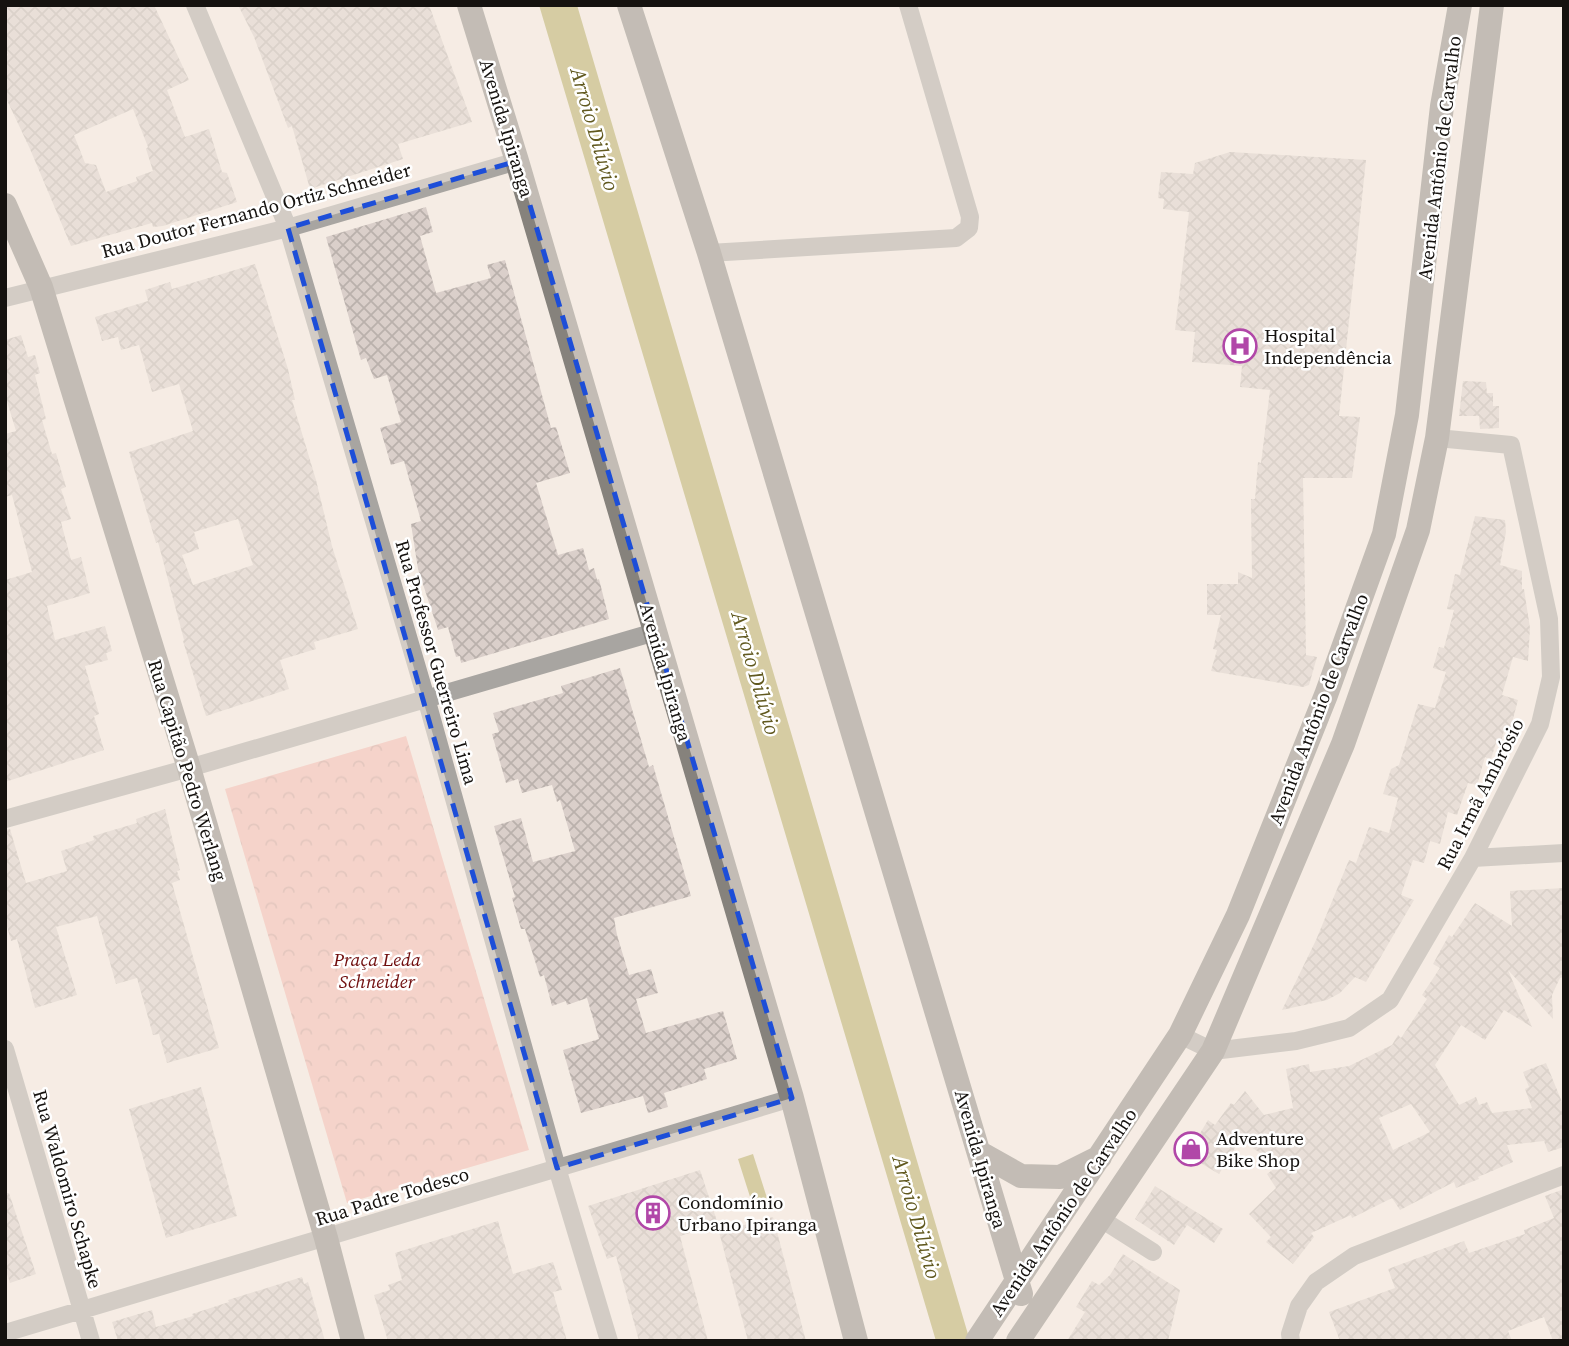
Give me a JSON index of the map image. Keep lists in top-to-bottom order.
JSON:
{
  "streets": {
    "main road": ["Avenida Ipiranga", "Avenida Antônio de Carvalho", "Rua Capitão Pedro Werlang"],
    "street": [
      "Rua Doutor Fernando Ortiz Schneider",
      "Rua Professor Guerreiro Lima",
      "Rua Irmã Ambrósio",
      "Rua Waldomiro Schapke",
      "Rua Padre Todesco"
    ]
  },
  "crossings": [
    ["Avenida Ipiranga", "Avenida Antônio de Carvalho"],
    ["Avenida Ipiranga", "Rua Doutor Fernando Ortiz Schneider"],
    ["Avenida Ipiranga", "Rua Padre Todesco"],
    ["Avenida Antônio de Carvalho", "Rua Irmã Ambrósio"],
    ["Rua Doutor Fernando Ortiz Schneider", "Rua Professor Guerreiro Lima"],
    ["Rua Doutor Fernando Ortiz Schneider", "Rua Capitão Pedro Werlang"],
    ["Rua Professor Guerreiro Lima", "Rua Padre Todesco"],
    ["Rua Capitão Pedro Werlang", "Rua Padre Todesco"],
    ["Rua Waldomiro Schapke", "Rua Padre Todesco"]
  ],
  "water": ["Arroio Dilúvio"],
  "parks": ["Praça Leda Schneider"],
  "places": {
    "hospital": ["Hospital Independência"],
    "shop": ["Adventure Bike Shop"],
    "building": ["Condomínio Urbano Ipiranga"]
  }
}
